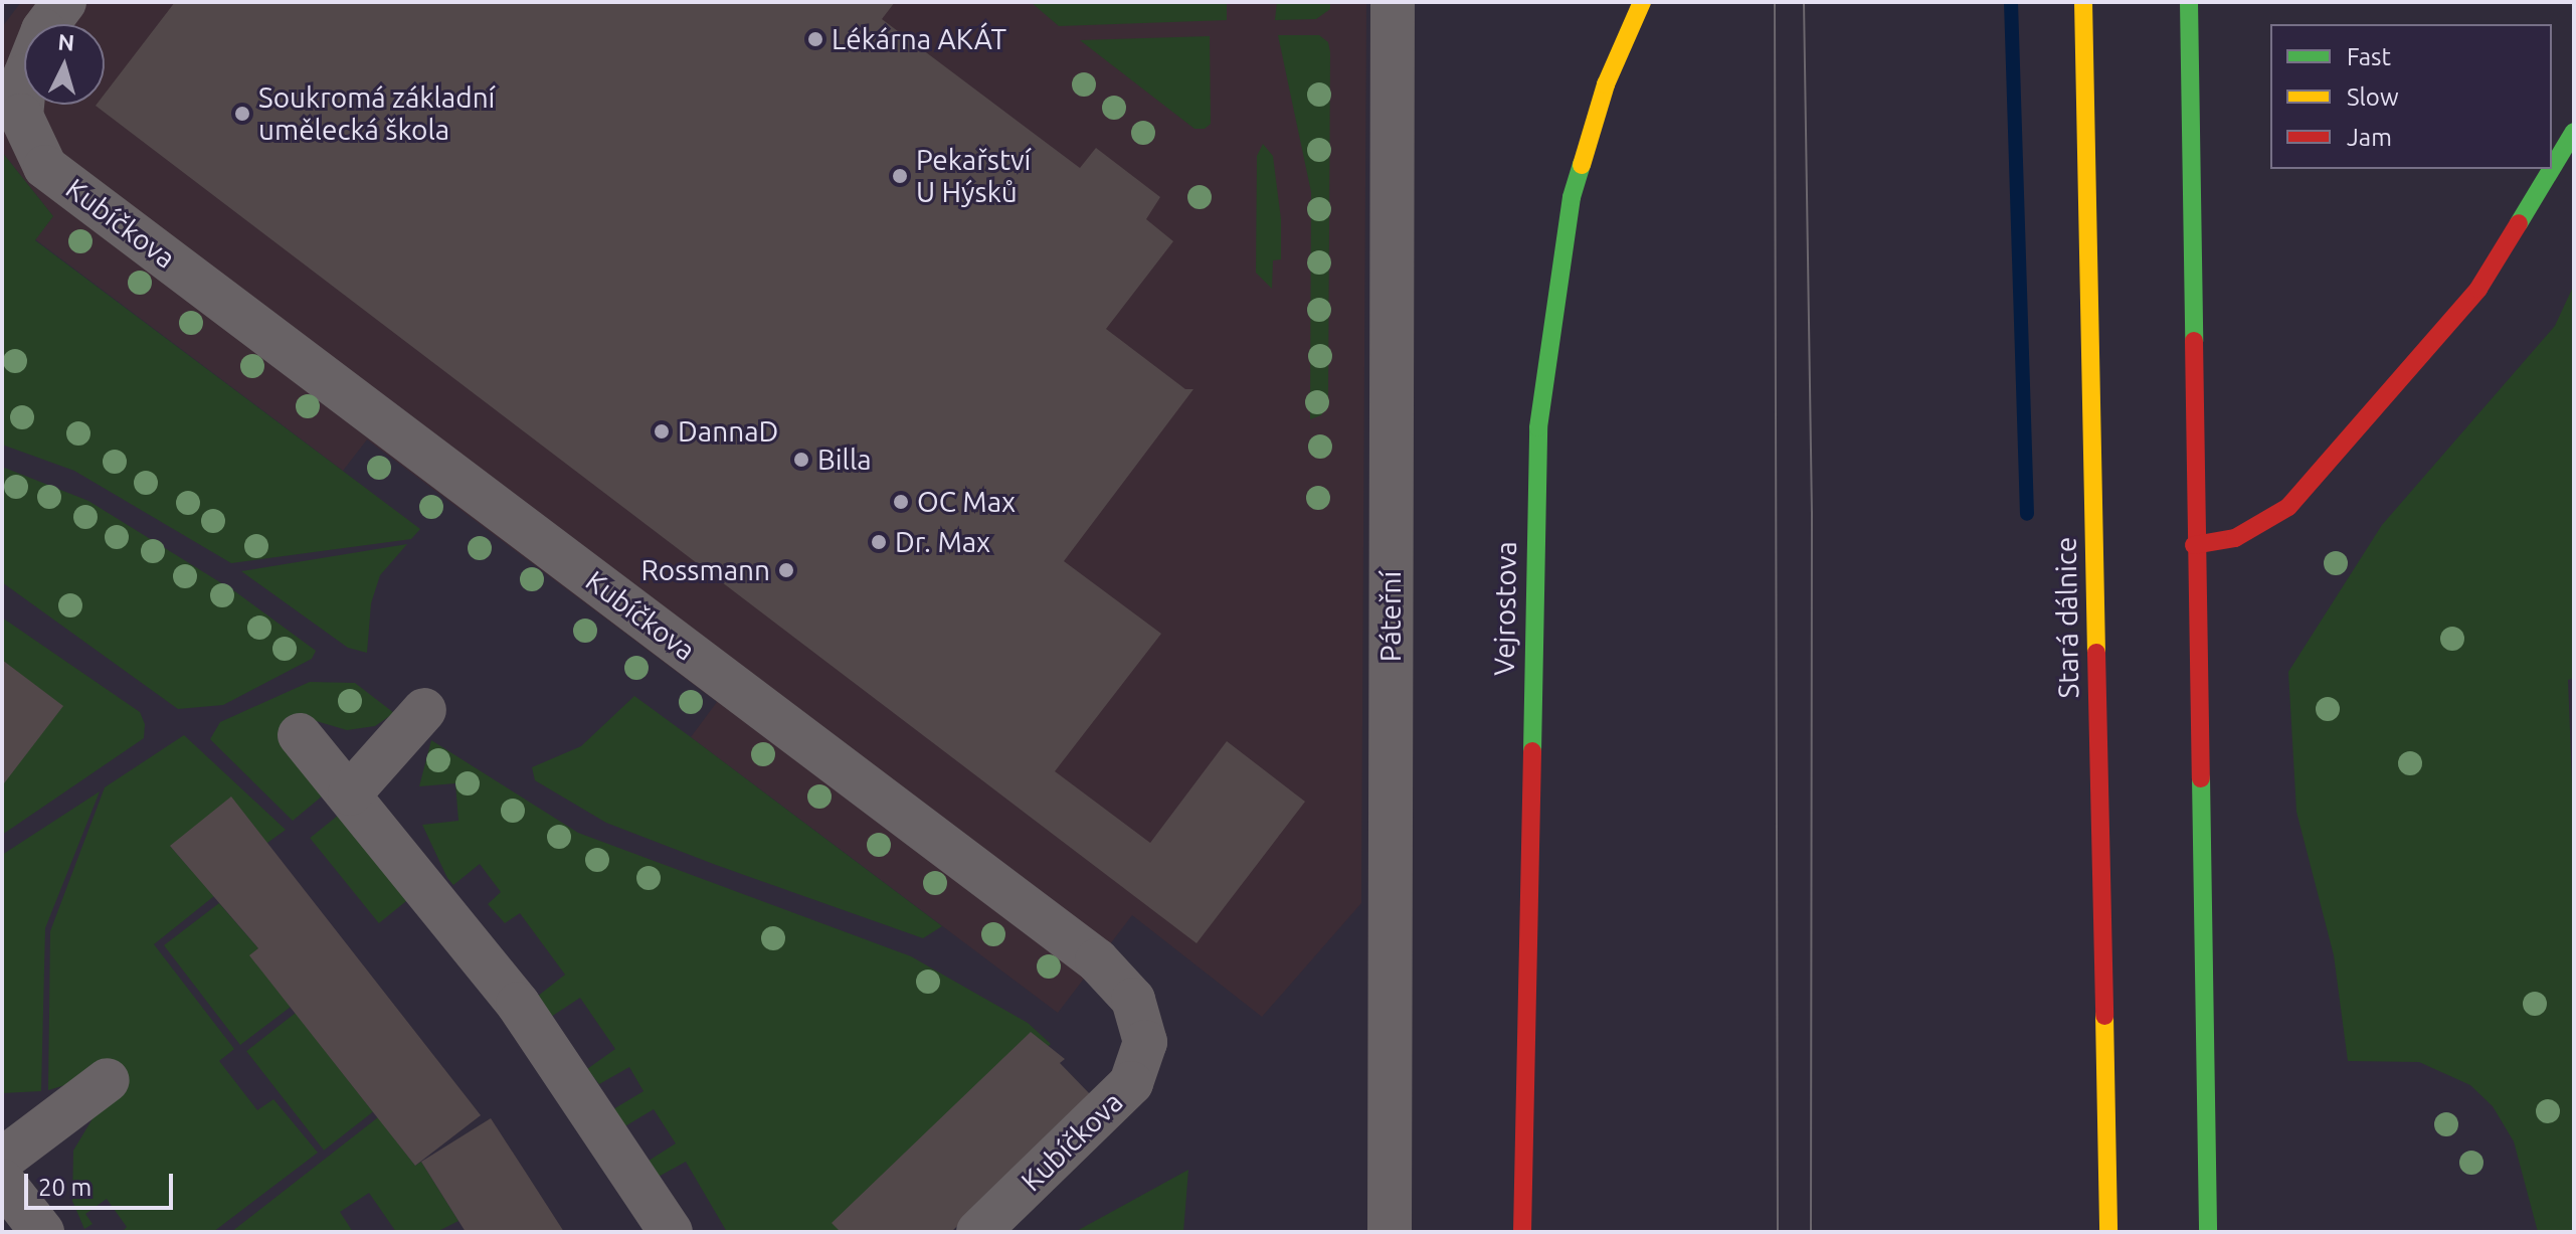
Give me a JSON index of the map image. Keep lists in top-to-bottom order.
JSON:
{
  "streets": {
    "main road": ["Vejrostova", "Stará dálnice"],
    "street": ["Kubíčkova", "Páteřní"]
  },
  "places": [
    "Lékárna AKÁT",
    "Soukromá základní umělecká škola",
    "Pekařství U Hýsků",
    "DannaD",
    "Billa",
    "OC Max",
    "Dr. Max",
    "Rossmann"
  ],
  "legend": ["Fast", "Slow", "Jam"],
  "scale_bar": "20 m",
  "north": "top"
}
